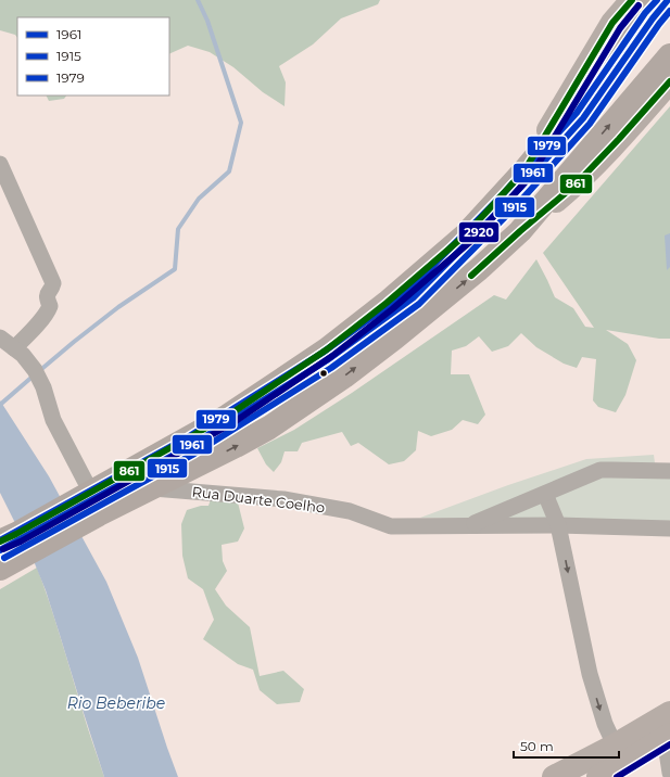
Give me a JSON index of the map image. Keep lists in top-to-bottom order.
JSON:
{
  "streets": {
    "street": ["Rua Duarte Coelho"]
  },
  "water": ["Rio Beberibe"],
  "lines": [
    "transit line 1961",
    "transit line 1979",
    "transit line 861",
    "transit line 2920",
    "transit line 1915"
  ],
  "legend": ["1961", "1915", "1979"],
  "scale_bar": "50 m"
}
